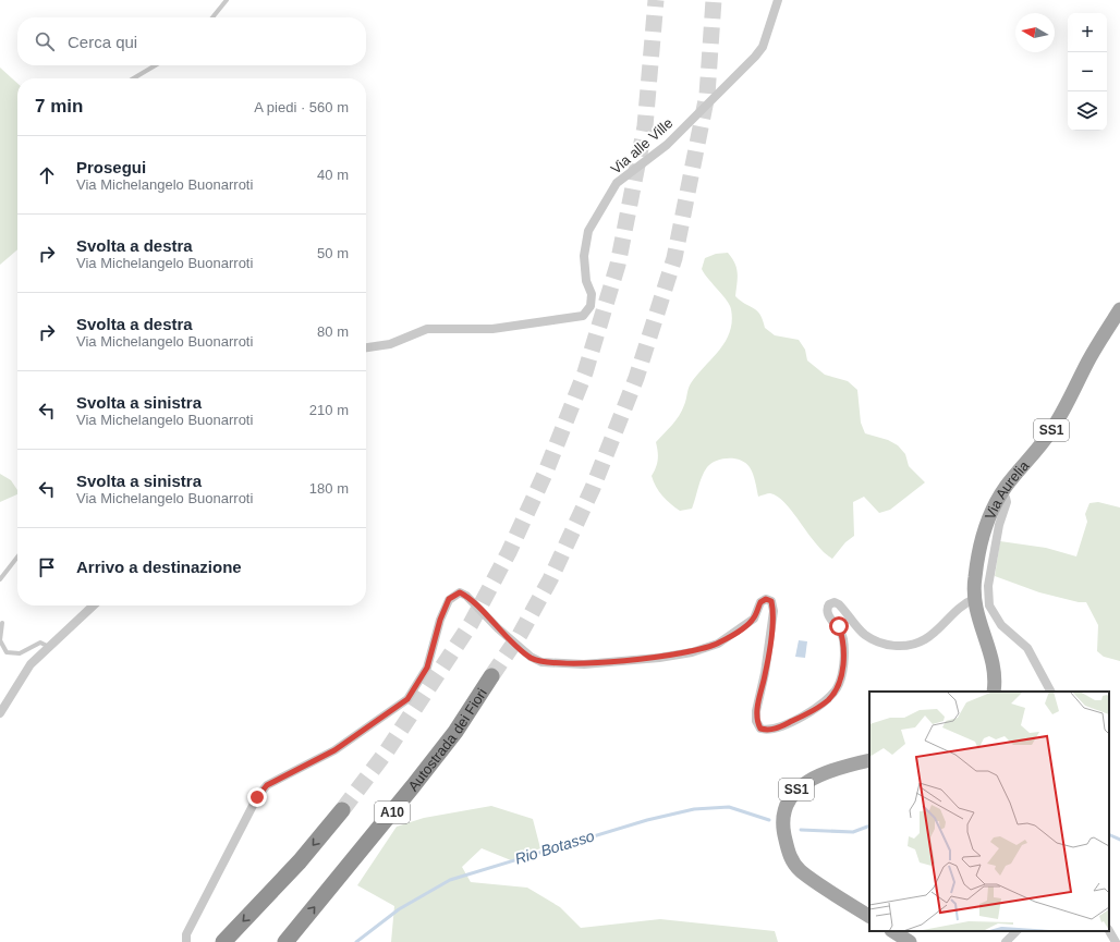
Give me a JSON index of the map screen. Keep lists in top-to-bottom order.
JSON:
{
  "streets": {
    "highway": ["Autostrada dei Fiori", "A10"],
    "main road": ["SS1", "Via Aurelia"],
    "street": ["Via alle Ville"]
  },
  "water": ["Rio Botasso"],
  "north": "left",
  "page": {
    "map_buttons": ["+", "−"],
    "search": "Cerca qui",
    "heading": ["7 min", "A piedi · 560 m"],
    "list": [
      ["Prosegui", "Via Michelangelo Buonarroti", "40 m"],
      ["Svolta a destra", "Via Michelangelo Buonarroti", "50 m"],
      ["Svolta a destra", "Via Michelangelo Buonarroti", "80 m"],
      ["Svolta a sinistra", "Via Michelangelo Buonarroti", "210 m"],
      ["Svolta a sinistra", "Via Michelangelo Buonarroti", "180 m"],
      "Arrivo a destinazione"
    ]
  }
}
